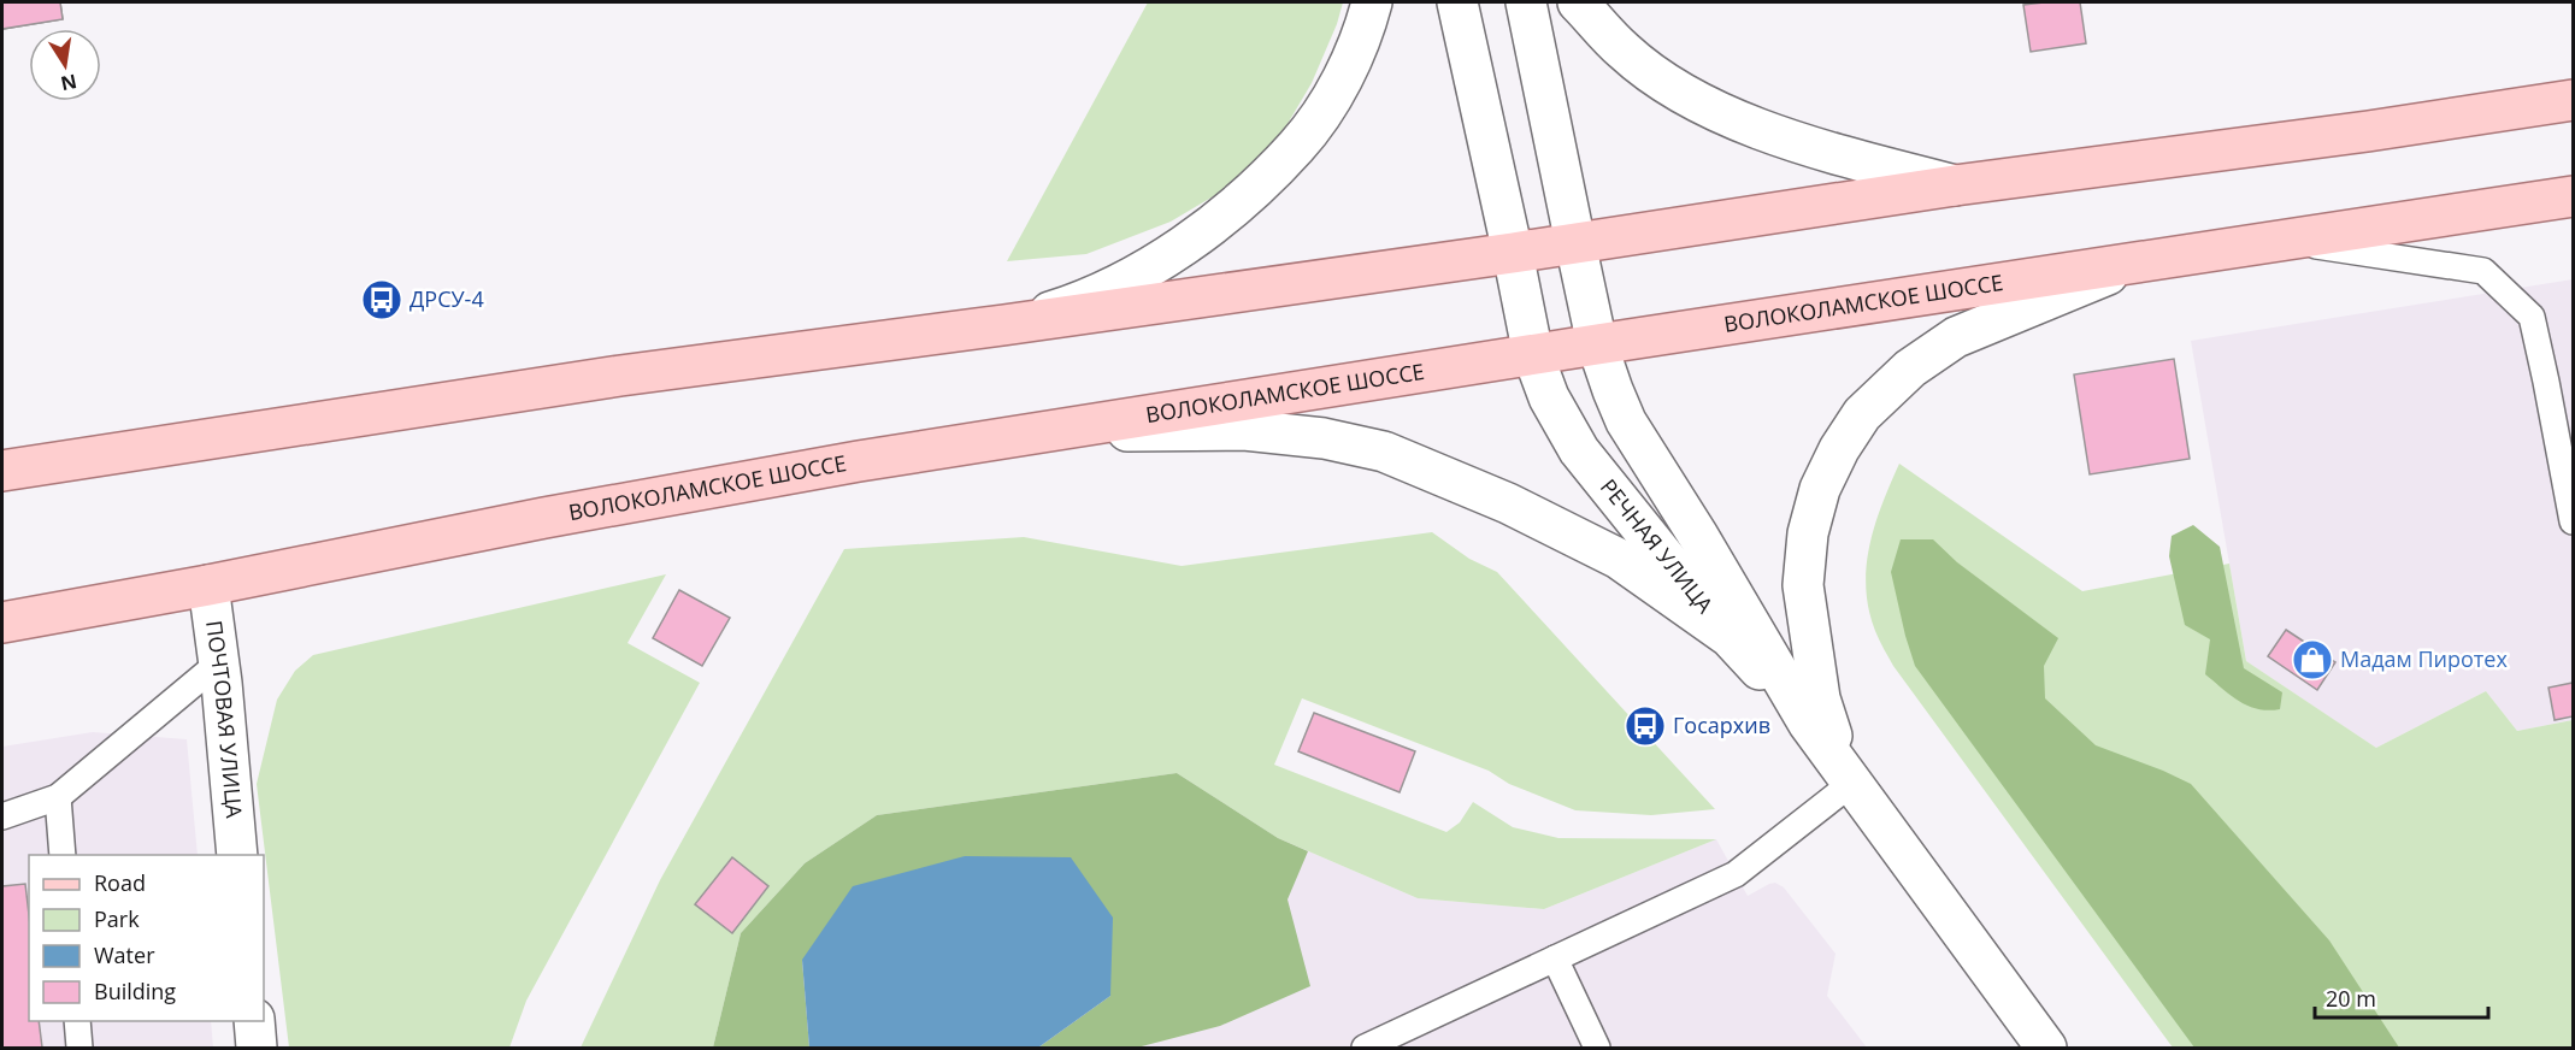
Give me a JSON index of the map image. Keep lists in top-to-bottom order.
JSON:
{
  "streets": {
    "main road": ["ВОЛОКОЛАМСКОЕ ШОССЕ", "РЕЧНАЯ УЛИЦА", "ПОЧТОВАЯ УЛИЦА"]
  },
  "crossings": [
    ["ВОЛОКОЛАМСКОЕ ШОССЕ", "РЕЧНАЯ УЛИЦА"],
    ["ВОЛОКОЛАМСКОЕ ШОССЕ", "ПОЧТОВАЯ УЛИЦА"]
  ],
  "places": {
    "bus stop": ["ДРСУ-4", "Госархив"],
    "shop": ["Мадам Пиротех"]
  },
  "legend": [
    "Road",
    "Park",
    "Water",
    "Building"
  ],
  "scale_bar": "20 m",
  "north": "bottom"
}
